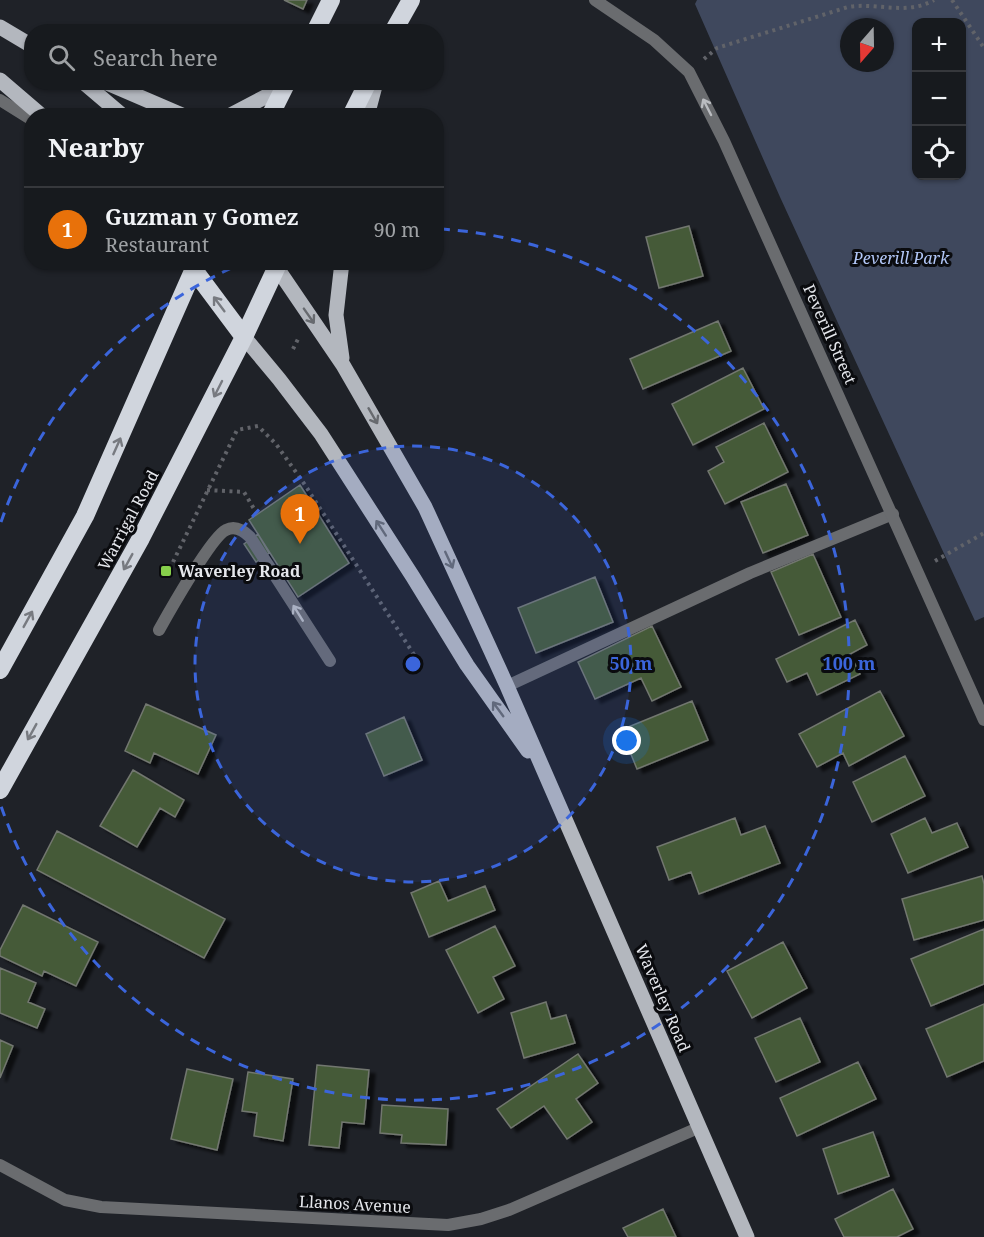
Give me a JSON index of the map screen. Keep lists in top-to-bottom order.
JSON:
{
  "streets": {
    "highway": ["Warrigal Road", "Waverley Road"],
    "street": ["Peverill Street", "Llanos Avenue"]
  },
  "crossings": [
    ["Warrigal Road", "Waverley Road"],
    ["Waverley Road", "Llanos Avenue"]
  ],
  "one_way": ["Peverill Street"],
  "parks": ["Peverill Park"],
  "places": {
    "transit": ["Waverley Road"]
  },
  "north": "bottom",
  "page": {
    "map_buttons": ["+", "−"],
    "search": "Search here",
    "heading": "Nearby",
    "list": [
      {
        "mark": "1",
        "name": "Guzman y Gomez",
        "note": "Restaurant",
        "value": "90 m"
      }
    ],
    "pins": "1"
  },
  "rings": ["50 m", "100 m"]
}
